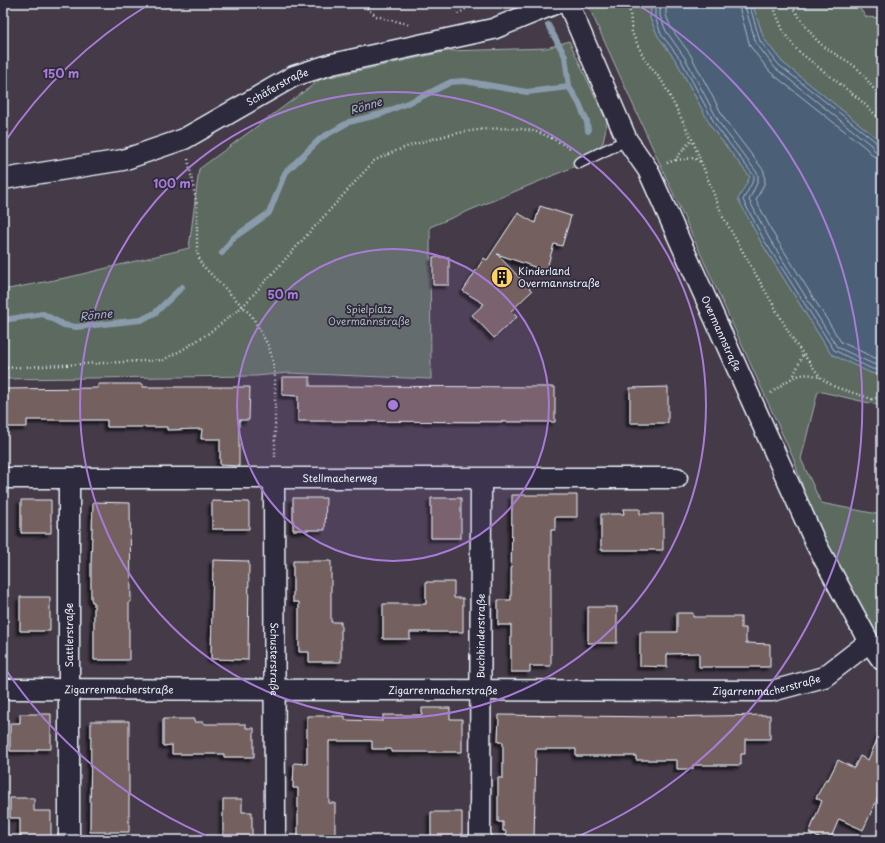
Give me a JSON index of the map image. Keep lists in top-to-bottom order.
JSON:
{
  "streets": {
    "street": [
      "Schäferstraße",
      "Overmannstraße",
      "Stellmacherweg",
      "Sattlerstraße",
      "Buchbinderstraße",
      "Schusterstraße",
      "Zigarrenmacherstraße"
    ]
  },
  "crossings": [
    ["Overmannstraße", "Zigarrenmacherstraße"],
    ["Stellmacherweg", "Sattlerstraße"],
    ["Stellmacherweg", "Buchbinderstraße"],
    ["Stellmacherweg", "Schusterstraße"],
    ["Sattlerstraße", "Zigarrenmacherstraße"],
    ["Buchbinderstraße", "Zigarrenmacherstraße"],
    ["Schusterstraße", "Zigarrenmacherstraße"]
  ],
  "water": ["Rönne"],
  "parks": ["Spielplatz Overmannstraße"],
  "places": {
    "building": ["Kinderland Overmannstraße"]
  },
  "rings": ["150 m", "100 m", "50 m"]
}
